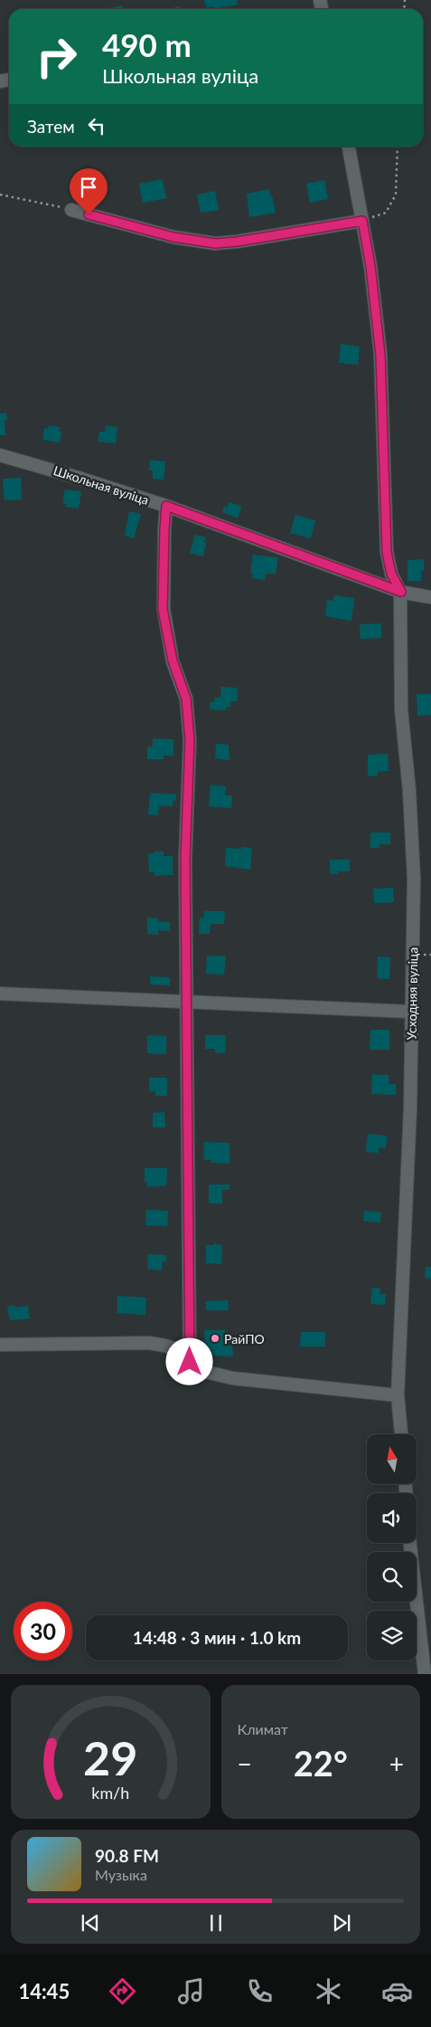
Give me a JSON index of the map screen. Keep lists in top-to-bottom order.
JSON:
{
  "streets": {
    "street": ["Школьная вуліца", "Усходняя вуліца"]
  },
  "crossings": [
    ["Школьная вуліца", "Усходняя вуліца"]
  ],
  "places": ["РайПО"],
  "north": "top",
  "page": {
    "turn": ["490 m", "Школьная вуліца"],
    "then": "Затем",
    "limit": "30",
    "trip": "14:48 · 3 мин · 1.0 km",
    "tile": "Климат",
    "heat": ["−", "22°", "+"],
    "song": ["90.8 FM", "Музыка"],
    "tabs": "14:45",
    "gauge": ["29", "km/h"]
  }
}
